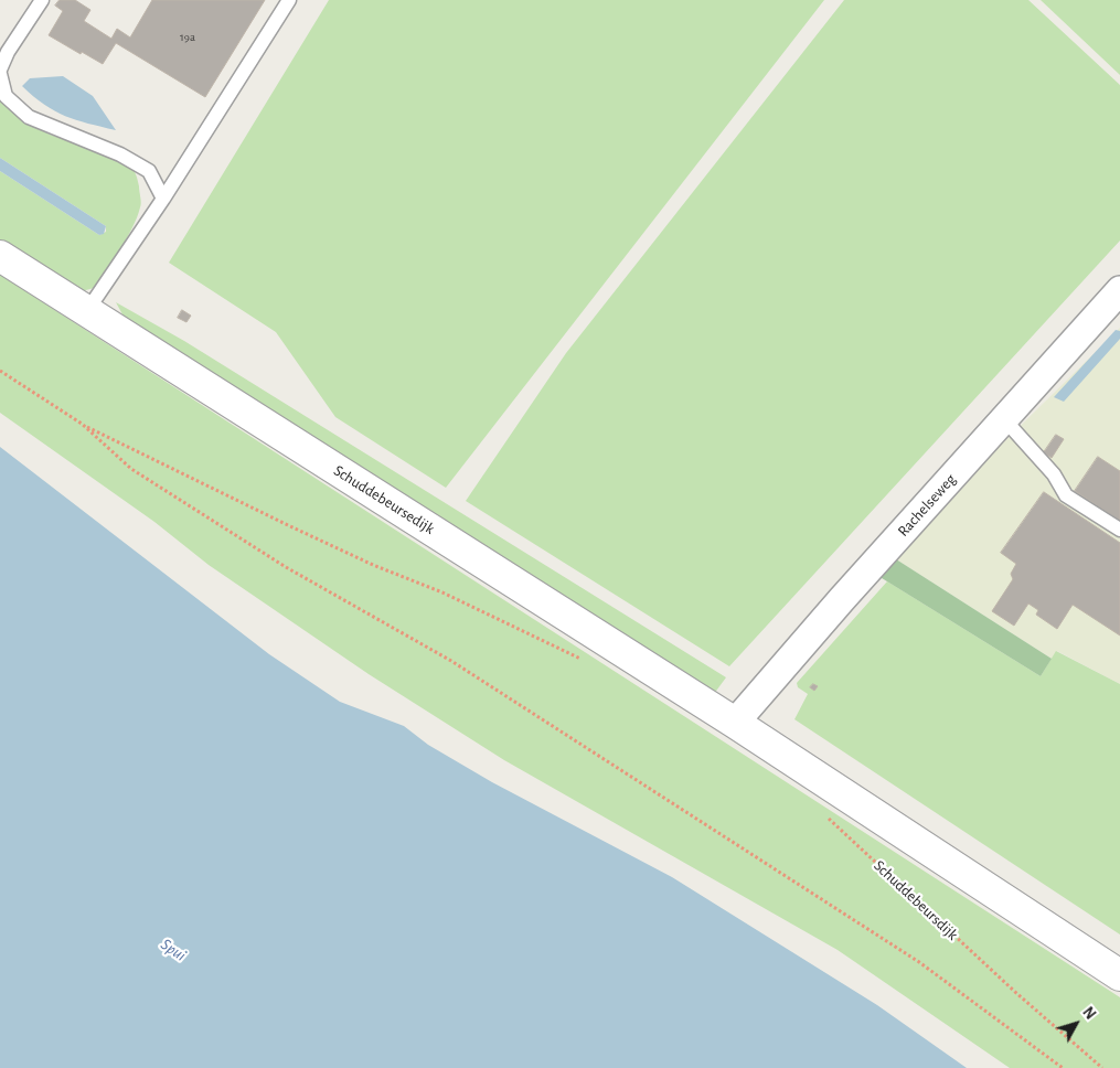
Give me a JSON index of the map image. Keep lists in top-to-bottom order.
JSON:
{
  "streets": {
    "street": ["Schuddebeursedijk", "Rachelseweg"],
    "path": ["Schuddebeursdijk"]
  },
  "crossings": [
    ["Schuddebeursedijk", "Rachelseweg"]
  ],
  "water": ["Spui"],
  "house_numbers": ["19a"],
  "north": "top right"
}
